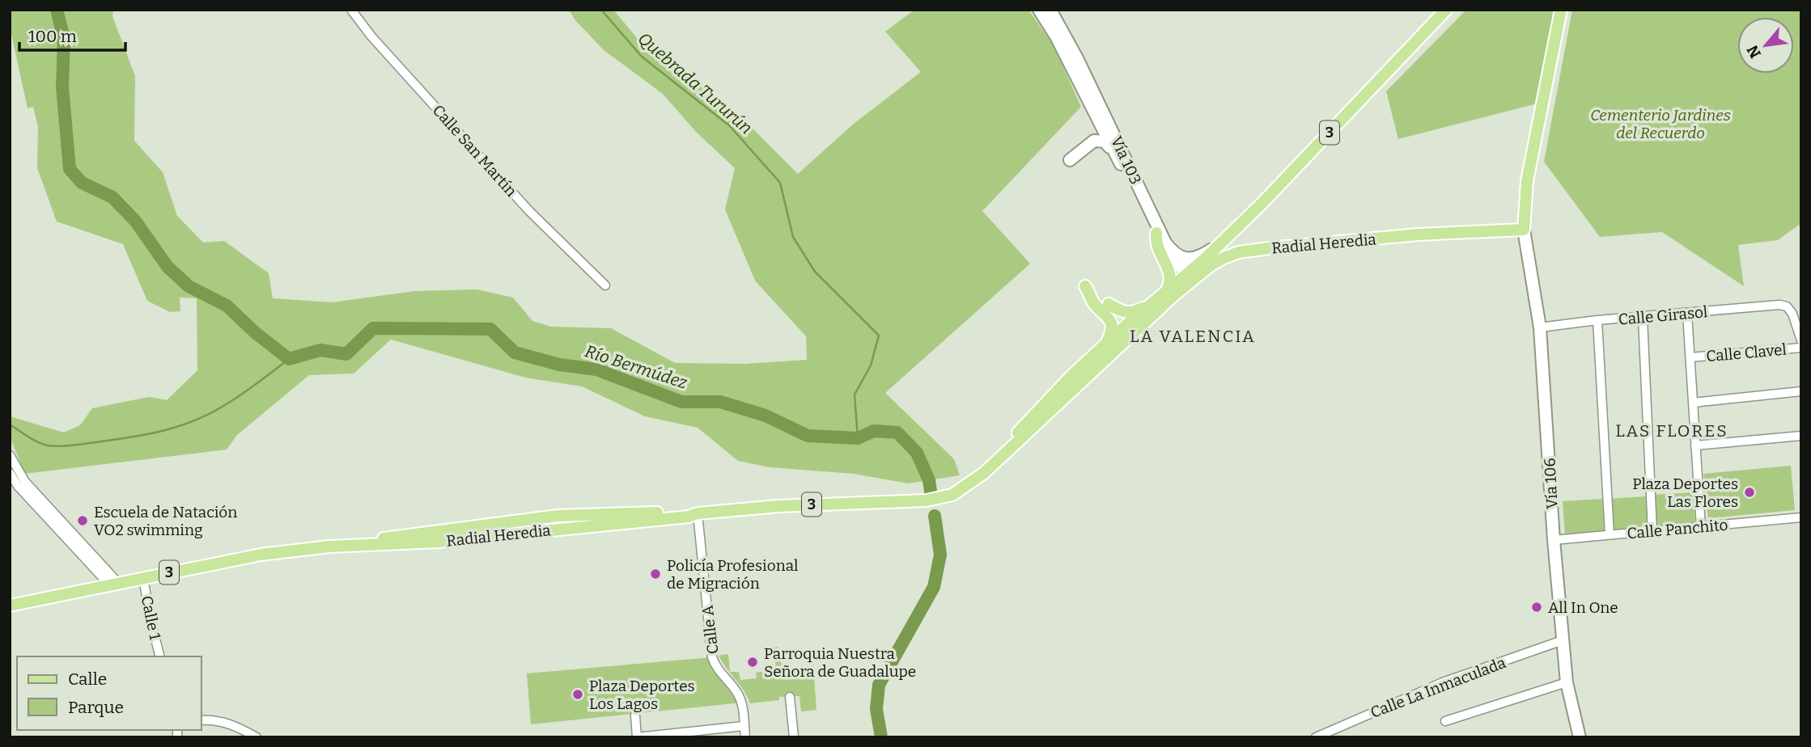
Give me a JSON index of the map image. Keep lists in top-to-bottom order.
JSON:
{
  "streets": {
    "main road": [
      "3",
      "Vía 103",
      "Radial Heredia",
      "Vía 106"
    ],
    "street": [
      "Calle San Martín",
      "Calle Girasol",
      "Calle Clavel",
      "Calle Panchito",
      "Calle 1",
      "Calle A",
      "Calle La Inmaculada"
    ]
  },
  "crossings": [
    ["Vía 103", "Radial Heredia"],
    ["Radial Heredia", "Vía 106"],
    ["Radial Heredia", "Calle 1"],
    ["Radial Heredia", "Calle A"],
    ["Calle Girasol", "Vía 106"],
    ["Vía 106", "Calle Panchito"],
    ["Vía 106", "Calle La Inmaculada"]
  ],
  "districts": ["LA VALENCIA", "LAS FLORES"],
  "water": ["Quebrada Tururún", "Río Bermúdez"],
  "parks": ["Cementerio Jardines del Recuerdo"],
  "places": [
    "Plaza Deportes Las Flores",
    "Escuela de Natación VO2 swimming",
    "Policía Profesional de Migración",
    "All In One",
    "Parroquia Nuestra Señora de Guadalupe",
    "Plaza Deportes Los Lagos"
  ],
  "legend": ["Calle", "Parque"],
  "scale_bar": "100 m",
  "north": "bottom left"
}
